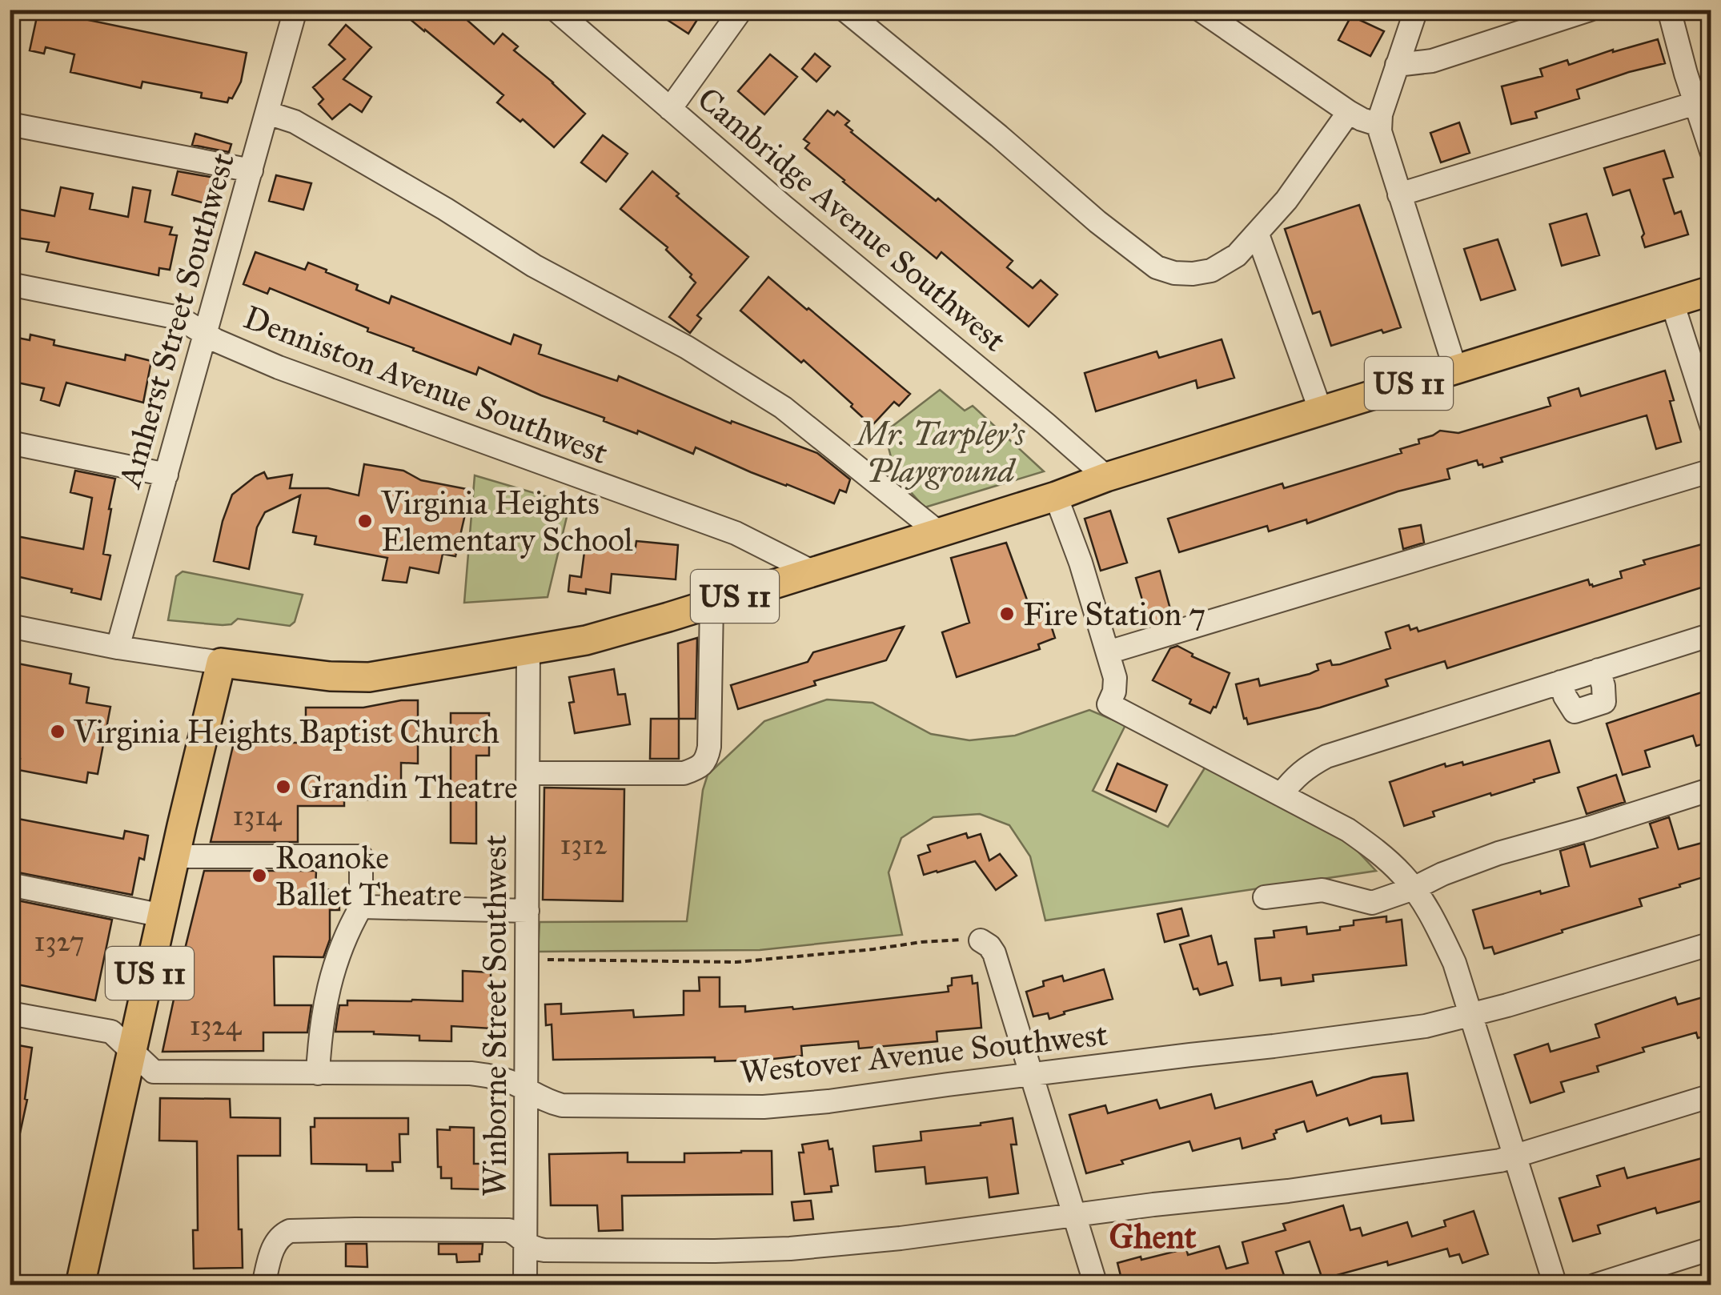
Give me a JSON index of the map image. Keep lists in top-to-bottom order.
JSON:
{
  "streets": {
    "main road": ["US 11"],
    "street": [
      "Cambridge Avenue Southwest",
      "Amherst Street Southwest",
      "Denniston Avenue Southwest",
      "Winborne Street Southwest",
      "Westover Avenue Southwest"
    ]
  },
  "crossings": [
    ["Cambridge Avenue Southwest", "US 11"],
    ["Amherst Street Southwest", "Denniston Avenue Southwest"],
    ["US 11", "Denniston Avenue Southwest"],
    ["US 11", "Winborne Street Southwest"],
    ["US 11", "Westover Avenue Southwest"],
    ["Winborne Street Southwest", "Westover Avenue Southwest"]
  ],
  "districts": ["Ghent"],
  "parks": ["Mr. Tarpley's Playground"],
  "places": [
    "Virginia Heights Elementary School",
    "Fire Station 7",
    "Virginia Heights Baptist Church",
    "Grandin Theatre",
    "Roanoke Ballet Theatre"
  ],
  "house_numbers": [
    "1314",
    "1312",
    "1327",
    "1324"
  ]
}
